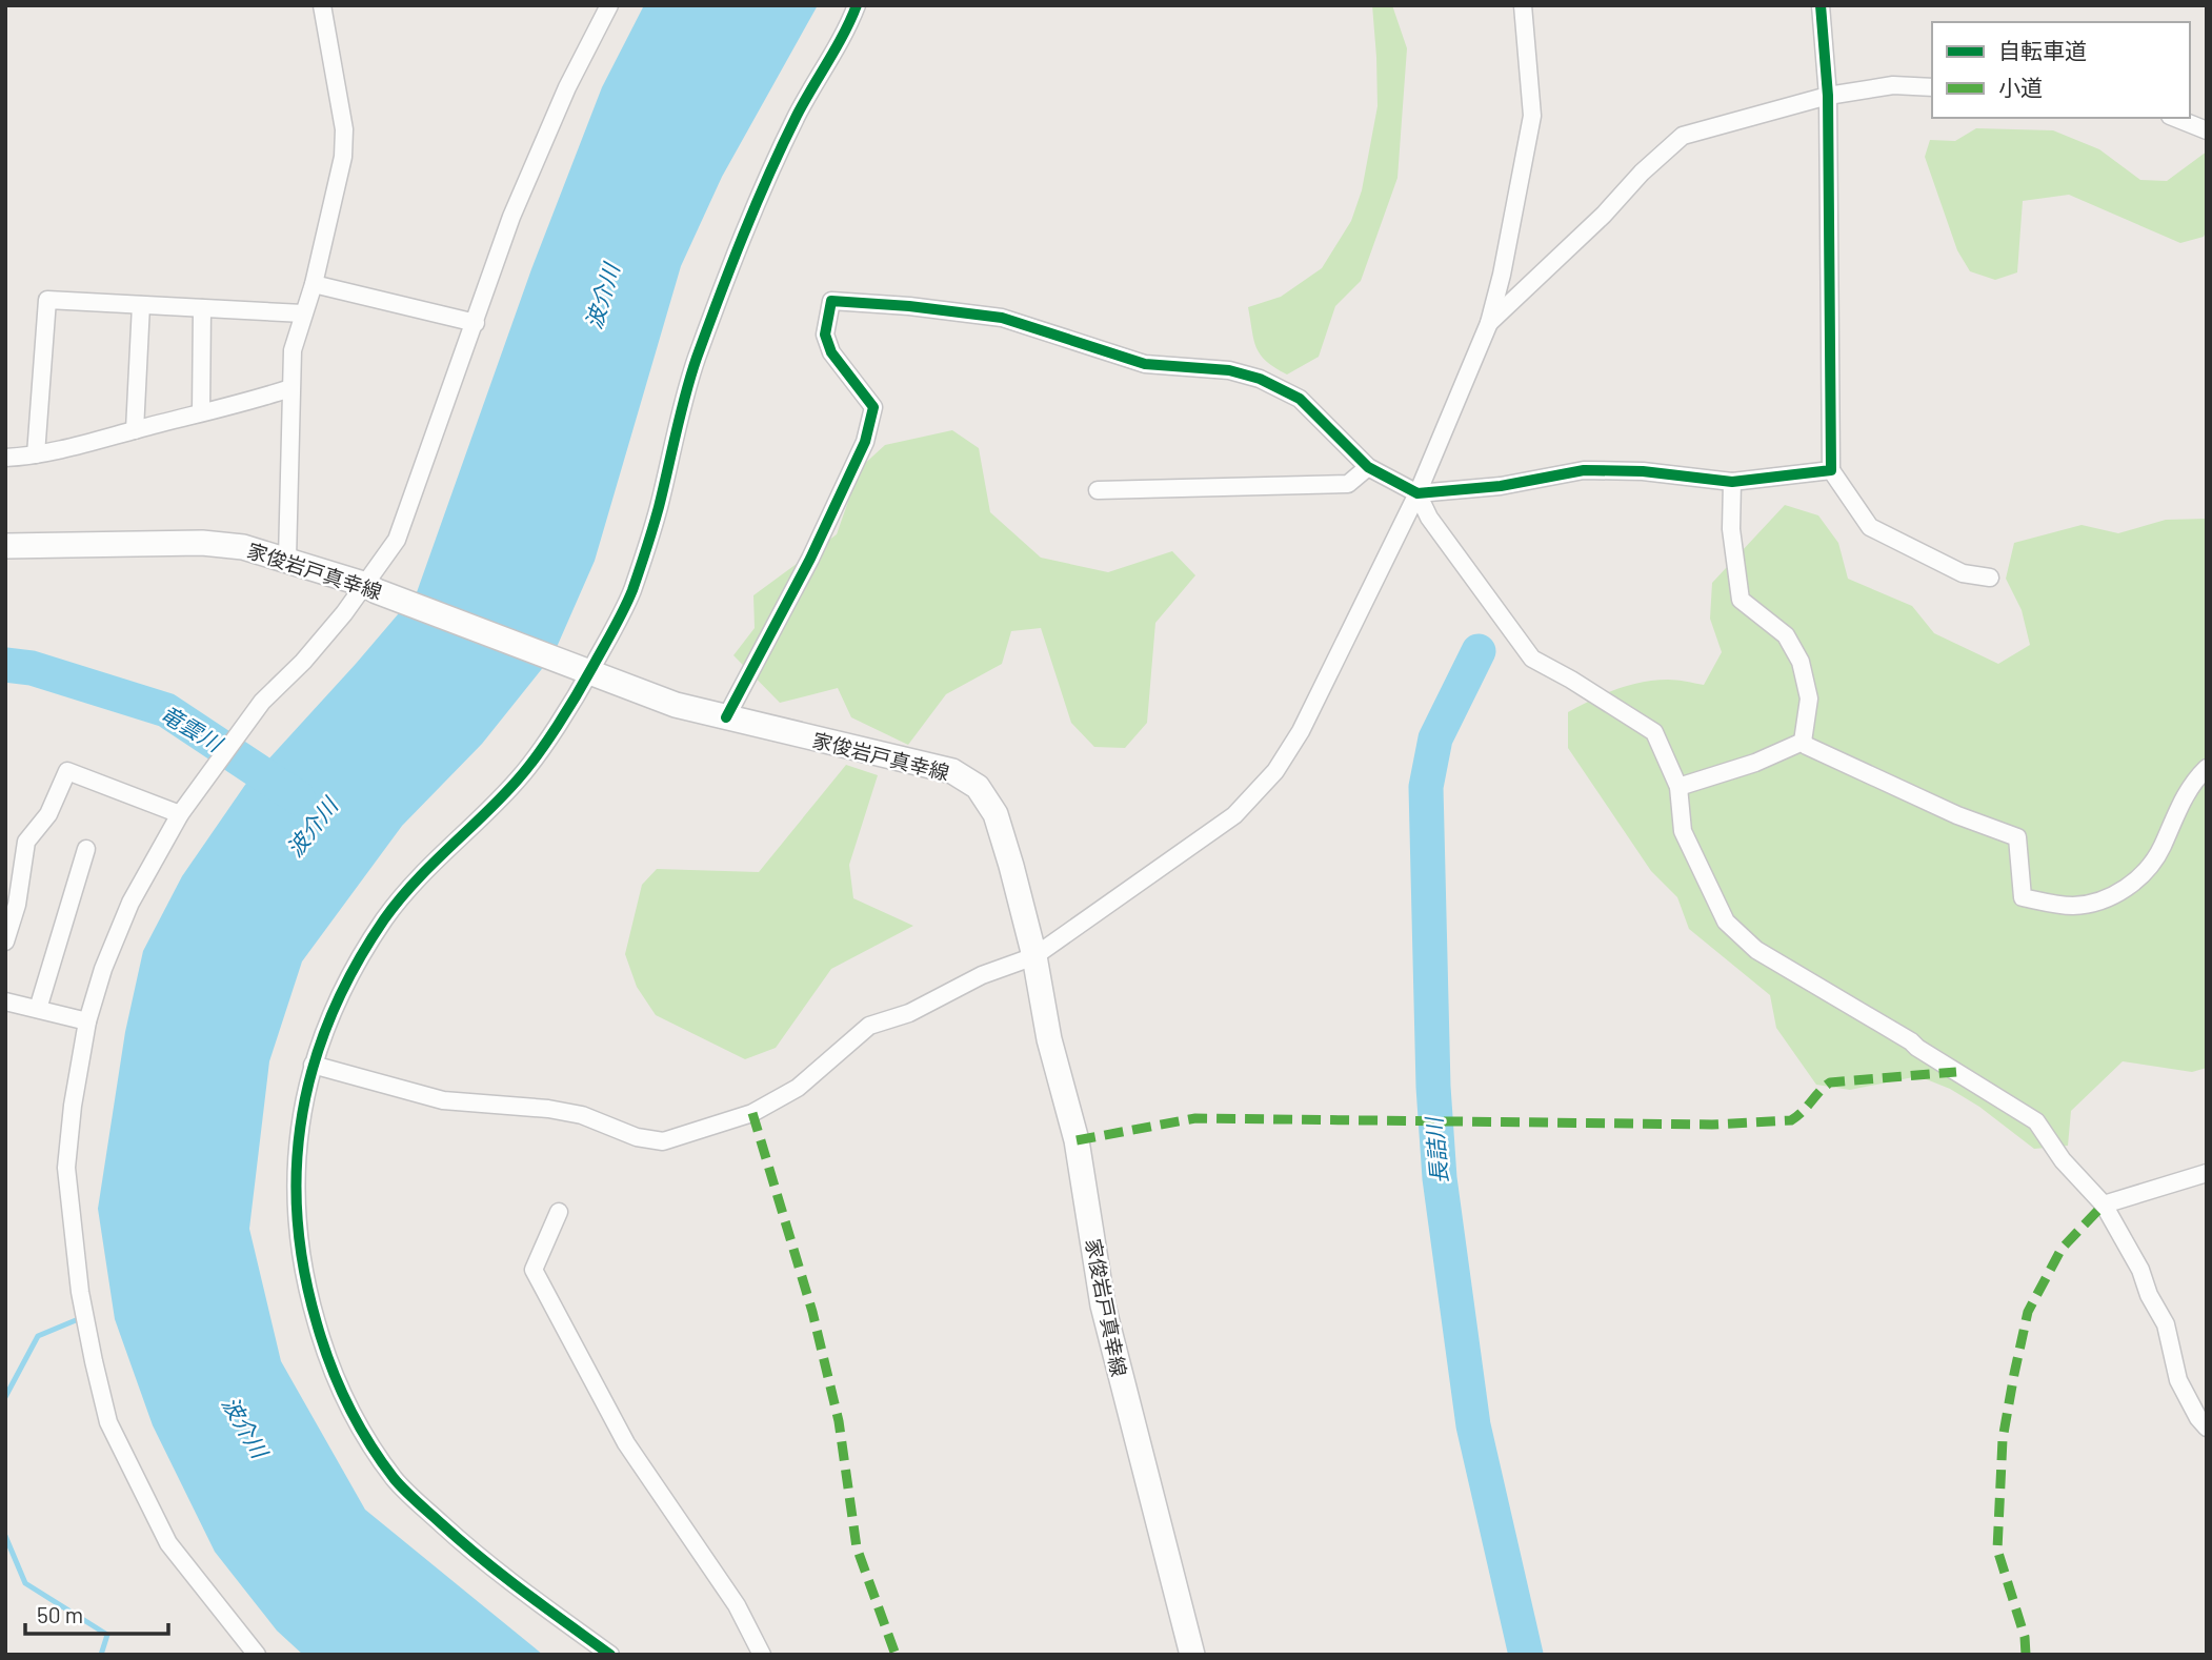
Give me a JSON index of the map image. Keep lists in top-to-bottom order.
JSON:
{
  "streets": {
    "main road": ["家俊岩戸真幸線"]
  },
  "water": ["波介川", "竜雲川", "長詰川"],
  "legend": ["自転車道", "小道"],
  "scale_bar": "50 m"
}
